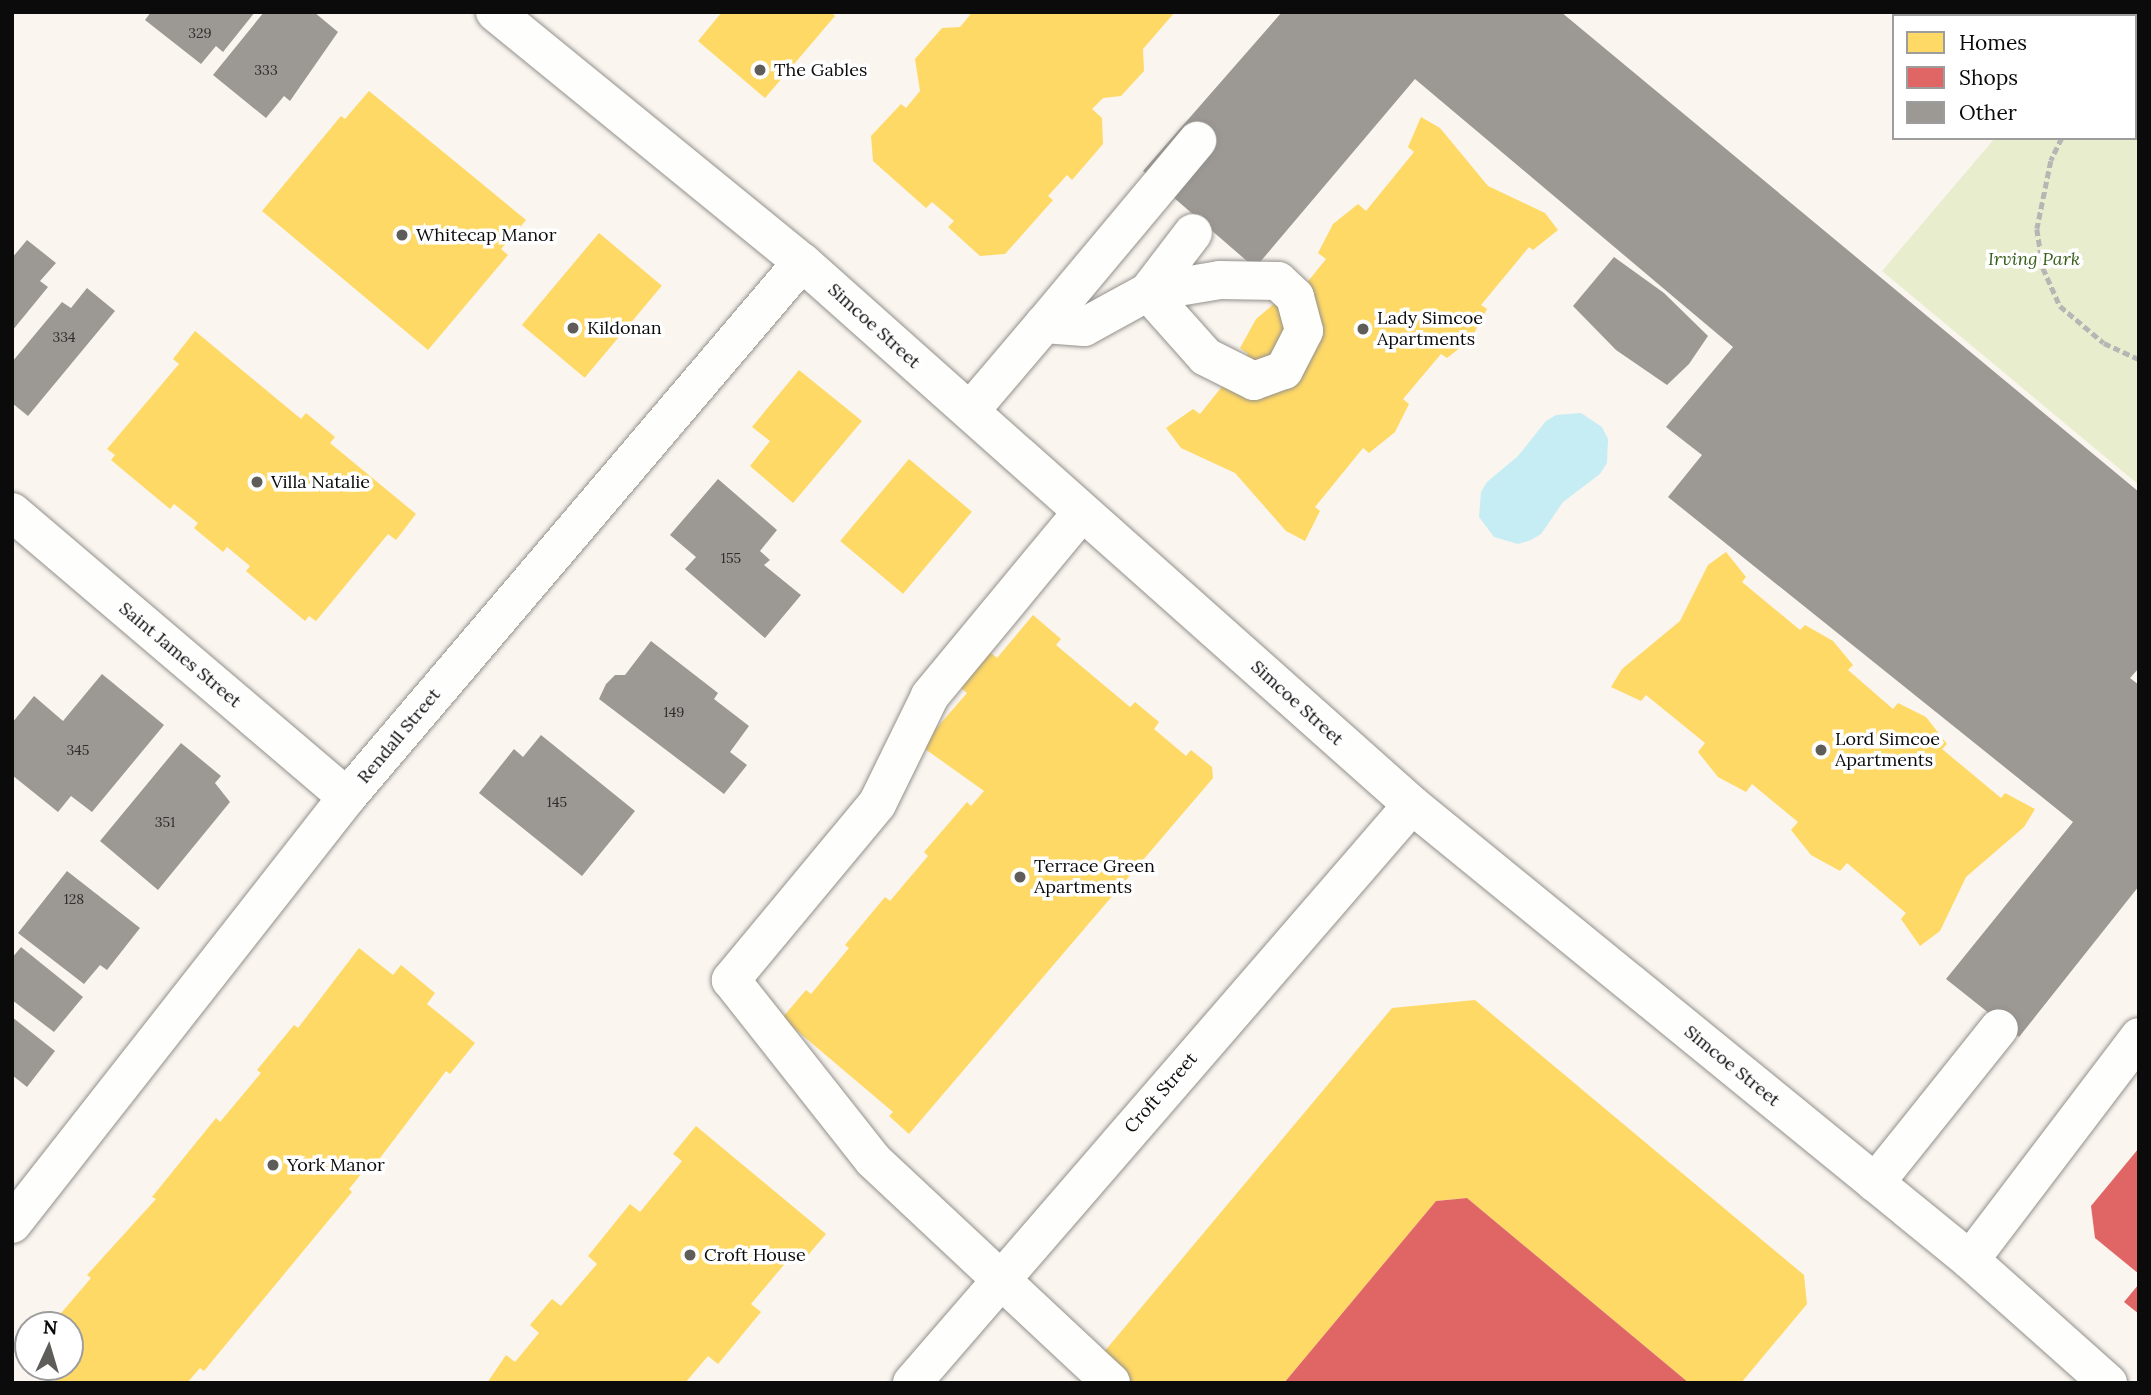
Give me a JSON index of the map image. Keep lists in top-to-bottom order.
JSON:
{
  "streets": {
    "street": [
      "Simcoe Street",
      "Saint James Street",
      "Rendall Street",
      "Croft Street"
    ]
  },
  "crossings": [
    ["Simcoe Street", "Rendall Street"],
    ["Simcoe Street", "Croft Street"],
    ["Saint James Street", "Rendall Street"]
  ],
  "parks": ["Irving Park"],
  "places": [
    "The Gables",
    "Whitecap Manor",
    "Kildonan",
    "Lady Simcoe Apartments",
    "Villa Natalie",
    "Lord Simcoe Apartments",
    "Terrace Green Apartments",
    "York Manor",
    "Croft House"
  ],
  "house_numbers": [
    "329",
    "333",
    "334",
    "155",
    "149",
    "345",
    "145",
    "351",
    "128"
  ],
  "legend": ["Homes", "Shops", "Other"],
  "north": "top"
}
